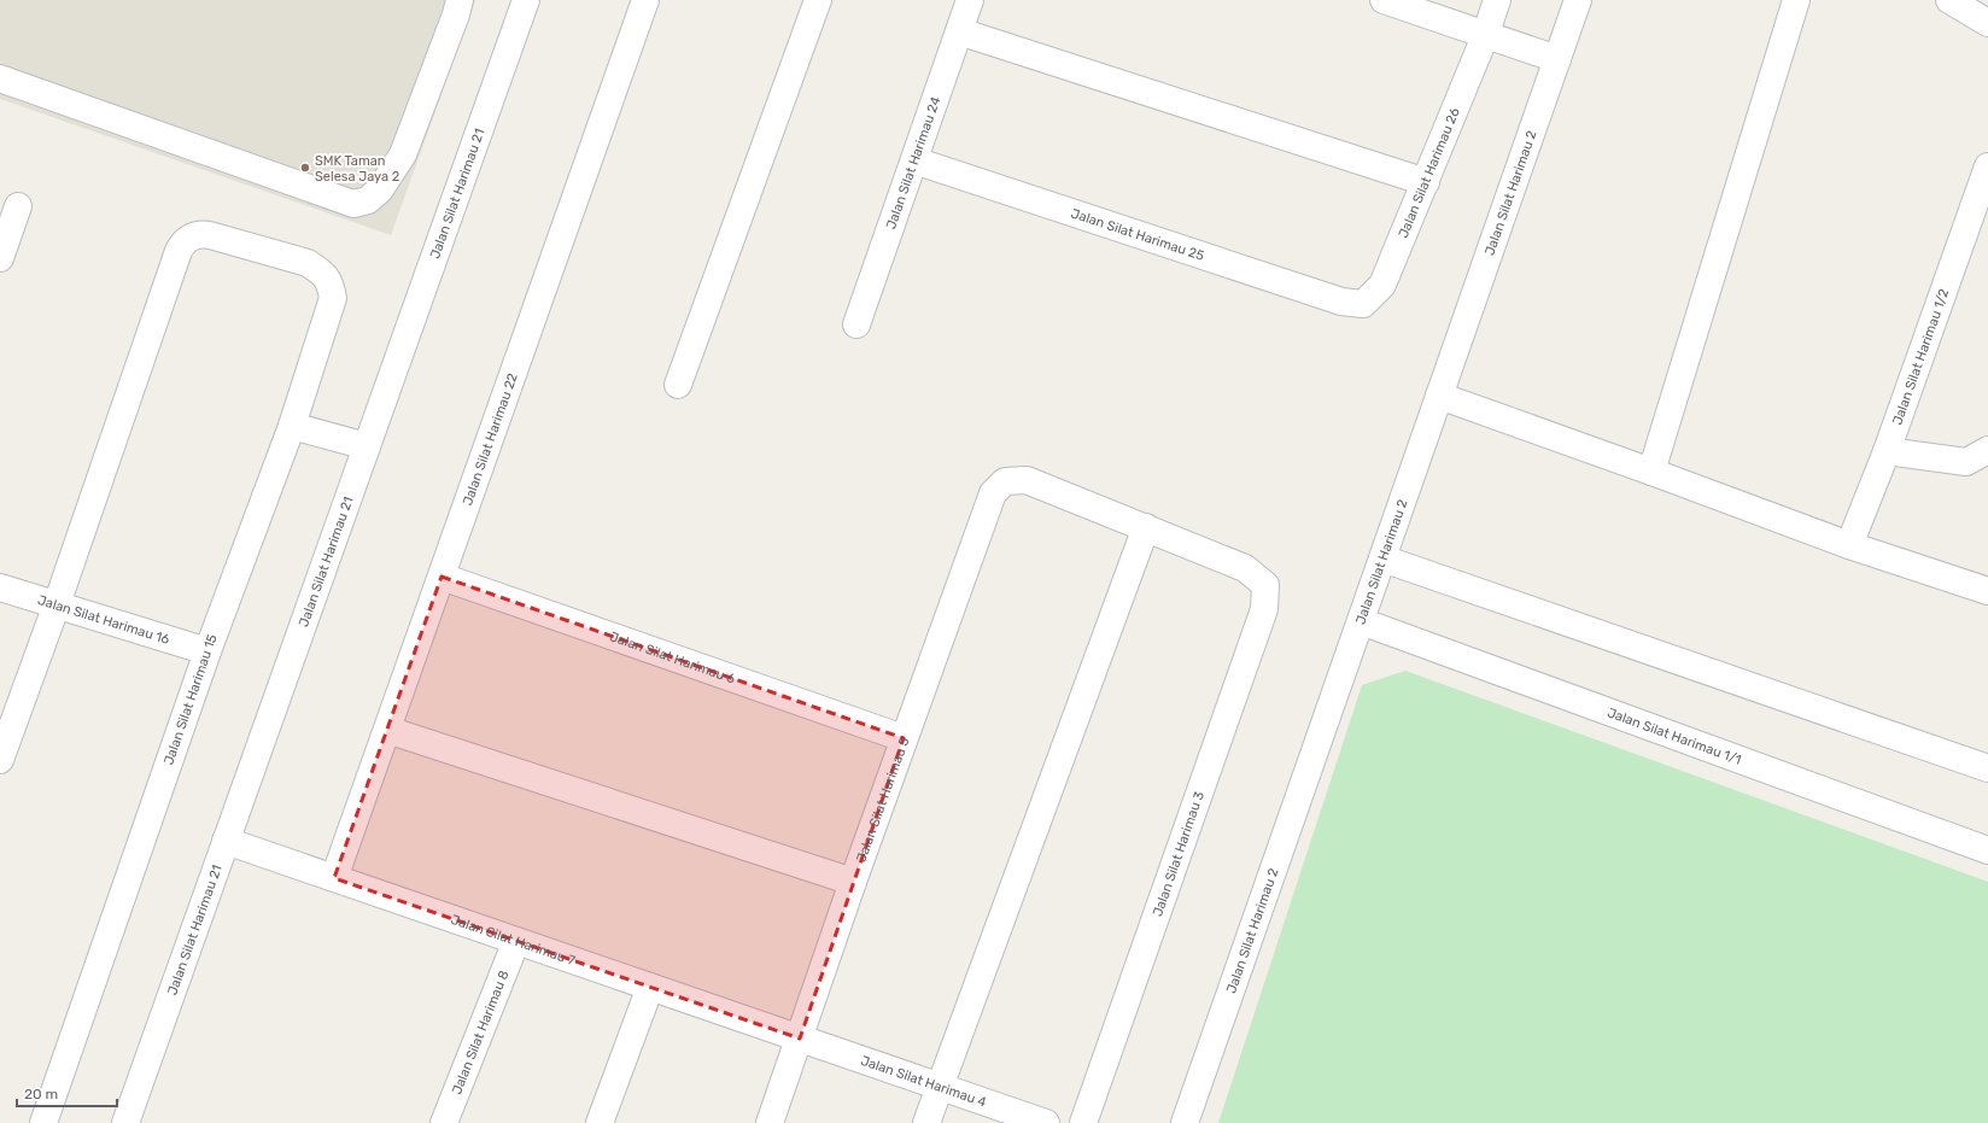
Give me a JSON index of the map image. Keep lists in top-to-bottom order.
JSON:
{
  "streets": {
    "street": [
      "Jalan Silat Harimau 24",
      "Jalan Silat Harimau 26",
      "Jalan Silat Harimau 21",
      "Jalan Silat Harimau 2",
      "Jalan Silat Harimau 25",
      "Jalan Silat Harimau 1/2",
      "Jalan Silat Harimau 22",
      "Jalan Silat Harimau 16",
      "Jalan Silat Harimau 6",
      "Jalan Silat Harimau 15",
      "Jalan Silat Harimau 1/1",
      "Jalan Silat Harimau 5",
      "Jalan Silat Harimau 3",
      "Jalan Silat Harimau 7",
      "Jalan Silat Harimau 8",
      "Jalan Silat Harimau 4"
    ]
  },
  "crossings": [
    ["Jalan Silat Harimau 24", "Jalan Silat Harimau 25"],
    ["Jalan Silat Harimau 26", "Jalan Silat Harimau 25"],
    ["Jalan Silat Harimau 21", "Jalan Silat Harimau 7"],
    ["Jalan Silat Harimau 2", "Jalan Silat Harimau 1/1"],
    ["Jalan Silat Harimau 22", "Jalan Silat Harimau 6"],
    ["Jalan Silat Harimau 22", "Jalan Silat Harimau 7"],
    ["Jalan Silat Harimau 16", "Jalan Silat Harimau 15"],
    ["Jalan Silat Harimau 6", "Jalan Silat Harimau 5"],
    ["Jalan Silat Harimau 5", "Jalan Silat Harimau 3"],
    ["Jalan Silat Harimau 5", "Jalan Silat Harimau 7"],
    ["Jalan Silat Harimau 5", "Jalan Silat Harimau 4"],
    ["Jalan Silat Harimau 7", "Jalan Silat Harimau 8"],
    ["Jalan Silat Harimau 7", "Jalan Silat Harimau 4"]
  ],
  "places": ["SMK Taman Selesa Jaya 2"],
  "scale_bar": "20 m"
}
